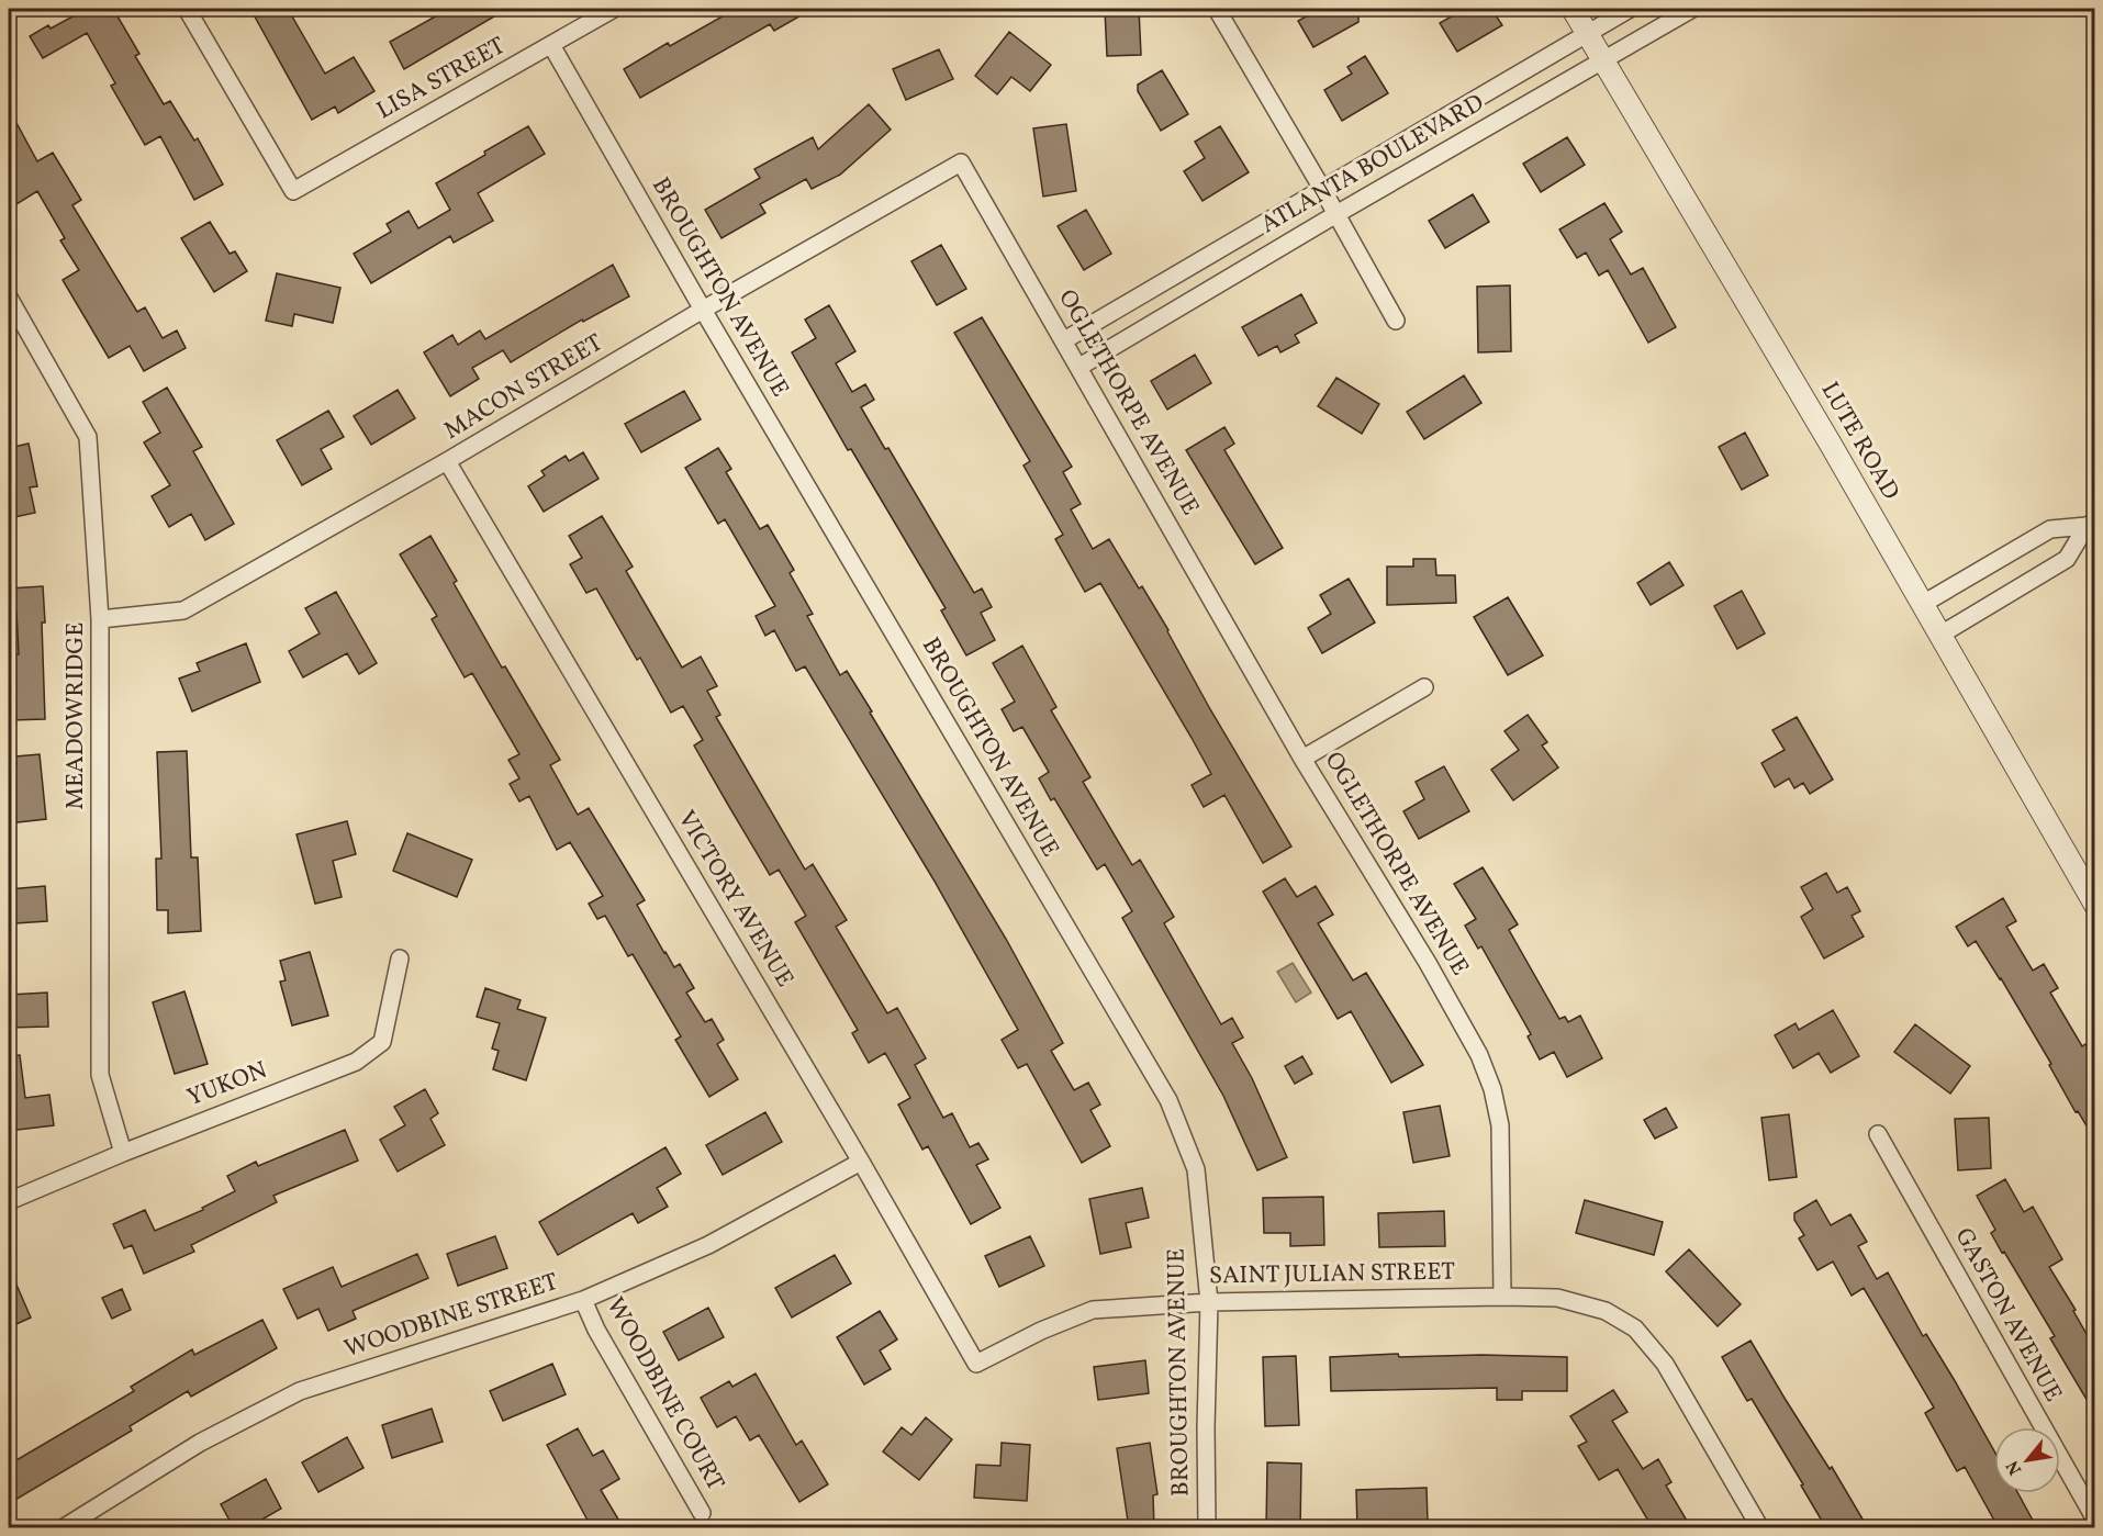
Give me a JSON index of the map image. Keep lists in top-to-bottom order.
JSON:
{
  "streets": {
    "street": [
      "LISA STREET",
      "ATLANTA BOULEVARD",
      "BROUGHTON AVENUE",
      "MACON STREET",
      "OGLETHORPE AVENUE",
      "LUTE ROAD",
      "MEADOWRIDGE",
      "VICTORY AVENUE",
      "YUKON",
      "SAINT JULIAN STREET",
      "GASTON AVENUE",
      "WOODBINE STREET",
      "WOODBINE COURT"
    ]
  },
  "crossings": [
    ["LISA STREET", "BROUGHTON AVENUE"],
    ["ATLANTA BOULEVARD", "OGLETHORPE AVENUE"],
    ["ATLANTA BOULEVARD", "LUTE ROAD"],
    ["BROUGHTON AVENUE", "MACON STREET"],
    ["BROUGHTON AVENUE", "SAINT JULIAN STREET"],
    ["MACON STREET", "OGLETHORPE AVENUE"],
    ["MACON STREET", "MEADOWRIDGE"],
    ["MACON STREET", "VICTORY AVENUE"],
    ["OGLETHORPE AVENUE", "SAINT JULIAN STREET"],
    ["MEADOWRIDGE", "YUKON"],
    ["VICTORY AVENUE", "SAINT JULIAN STREET"],
    ["VICTORY AVENUE", "WOODBINE STREET"],
    ["WOODBINE STREET", "WOODBINE COURT"]
  ],
  "north": "bottom left"
}
